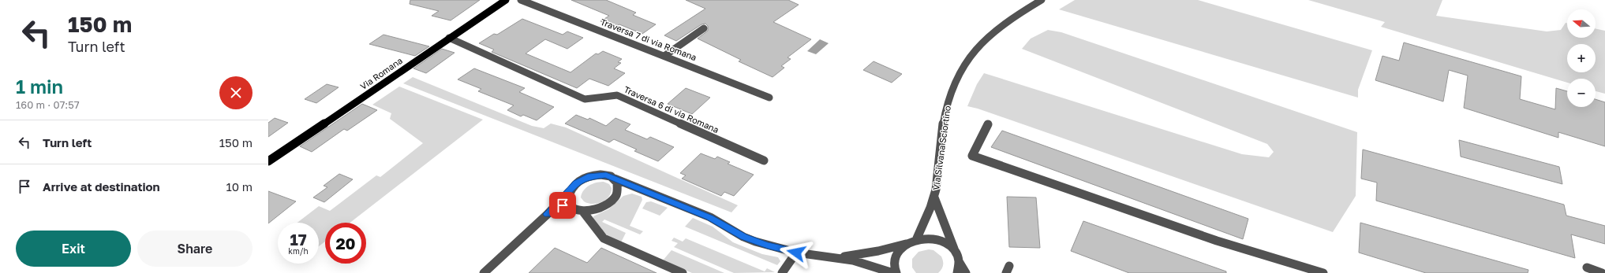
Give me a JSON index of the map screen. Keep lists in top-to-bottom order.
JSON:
{
  "streets": {
    "main road": ["Via Romana"],
    "street": ["Traversa 7 di via Romana", "Traversa 6 di via Romana", "Via Silvana Sciortino"]
  },
  "crossings": [
    ["Via Romana", "Traversa 6 di via Romana"]
  ],
  "north": "left",
  "page": {
    "turn": ["150 m", "Turn left"],
    "map_buttons": ["+", "−"],
    "heading": ["1 min", "160 m · 07:57"],
    "list": [
      {
        "name": "Turn left",
        "value": "150 m"
      },
      {
        "name": "Arrive at destination",
        "value": "10 m"
      }
    ],
    "speed": "17 km/h",
    "limit": "20",
    "buttons": ["Exit", "Share"]
  }
}
